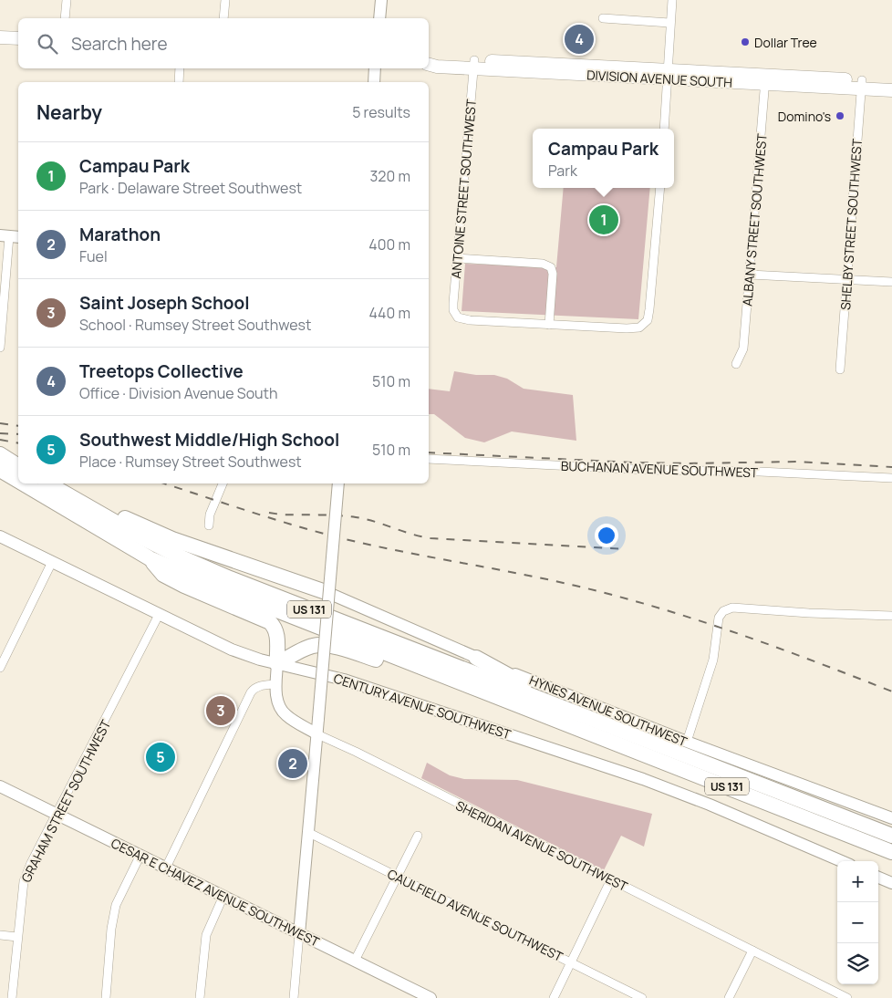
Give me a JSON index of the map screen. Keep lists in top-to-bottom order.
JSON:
{
  "streets": {
    "highway": ["US 131"],
    "main road": ["DIVISION AVENUE SOUTH"],
    "street": [
      "ANTOINE STREET SOUTHWEST",
      "ALBANY STREET SOUTHWEST",
      "SHELBY STREET SOUTHWEST",
      "BUCHANAN AVENUE SOUTHWEST",
      "CENTURY AVENUE SOUTHWEST",
      "HYNES AVENUE SOUTHWEST",
      "GRAHAM STREET SOUTHWEST",
      "SHERIDAN AVENUE SOUTHWEST",
      "CESAR E CHAVEZ AVENUE SOUTHWEST",
      "CAULFIELD AVENUE SOUTHWEST"
    ]
  },
  "crossings": [
    ["DIVISION AVENUE SOUTH", "ANTOINE STREET SOUTHWEST"],
    ["DIVISION AVENUE SOUTH", "ALBANY STREET SOUTHWEST"],
    ["DIVISION AVENUE SOUTH", "SHELBY STREET SOUTHWEST"],
    ["CENTURY AVENUE SOUTHWEST", "GRAHAM STREET SOUTHWEST"],
    ["CENTURY AVENUE SOUTHWEST", "SHERIDAN AVENUE SOUTHWEST"],
    ["GRAHAM STREET SOUTHWEST", "CESAR E CHAVEZ AVENUE SOUTHWEST"]
  ],
  "places": ["Dollar Tree", "Domino's"],
  "page": {
    "search": "Search here",
    "pins": [
      "4",
      "1",
      "3",
      "5",
      "2"
    ],
    "heading": ["Nearby", "5 results"],
    "popup": ["Campau Park", "Park"],
    "list": [
      {
        "mark": "1",
        "name": "Campau Park",
        "note": "Park · Delaware Street Southwest",
        "value": "320 m"
      },
      {
        "mark": "2",
        "name": "Marathon",
        "note": "Fuel",
        "value": "400 m"
      },
      {
        "mark": "3",
        "name": "Saint Joseph School",
        "note": "School · Rumsey Street Southwest",
        "value": "440 m"
      },
      {
        "mark": "4",
        "name": "Treetops Collective",
        "note": "Office · Division Avenue South",
        "value": "510 m"
      },
      {
        "mark": "5",
        "name": "Southwest Middle/High School",
        "note": "Place · Rumsey Street Southwest",
        "value": "510 m"
      }
    ],
    "map_buttons": ["+", "−"]
  }
}
